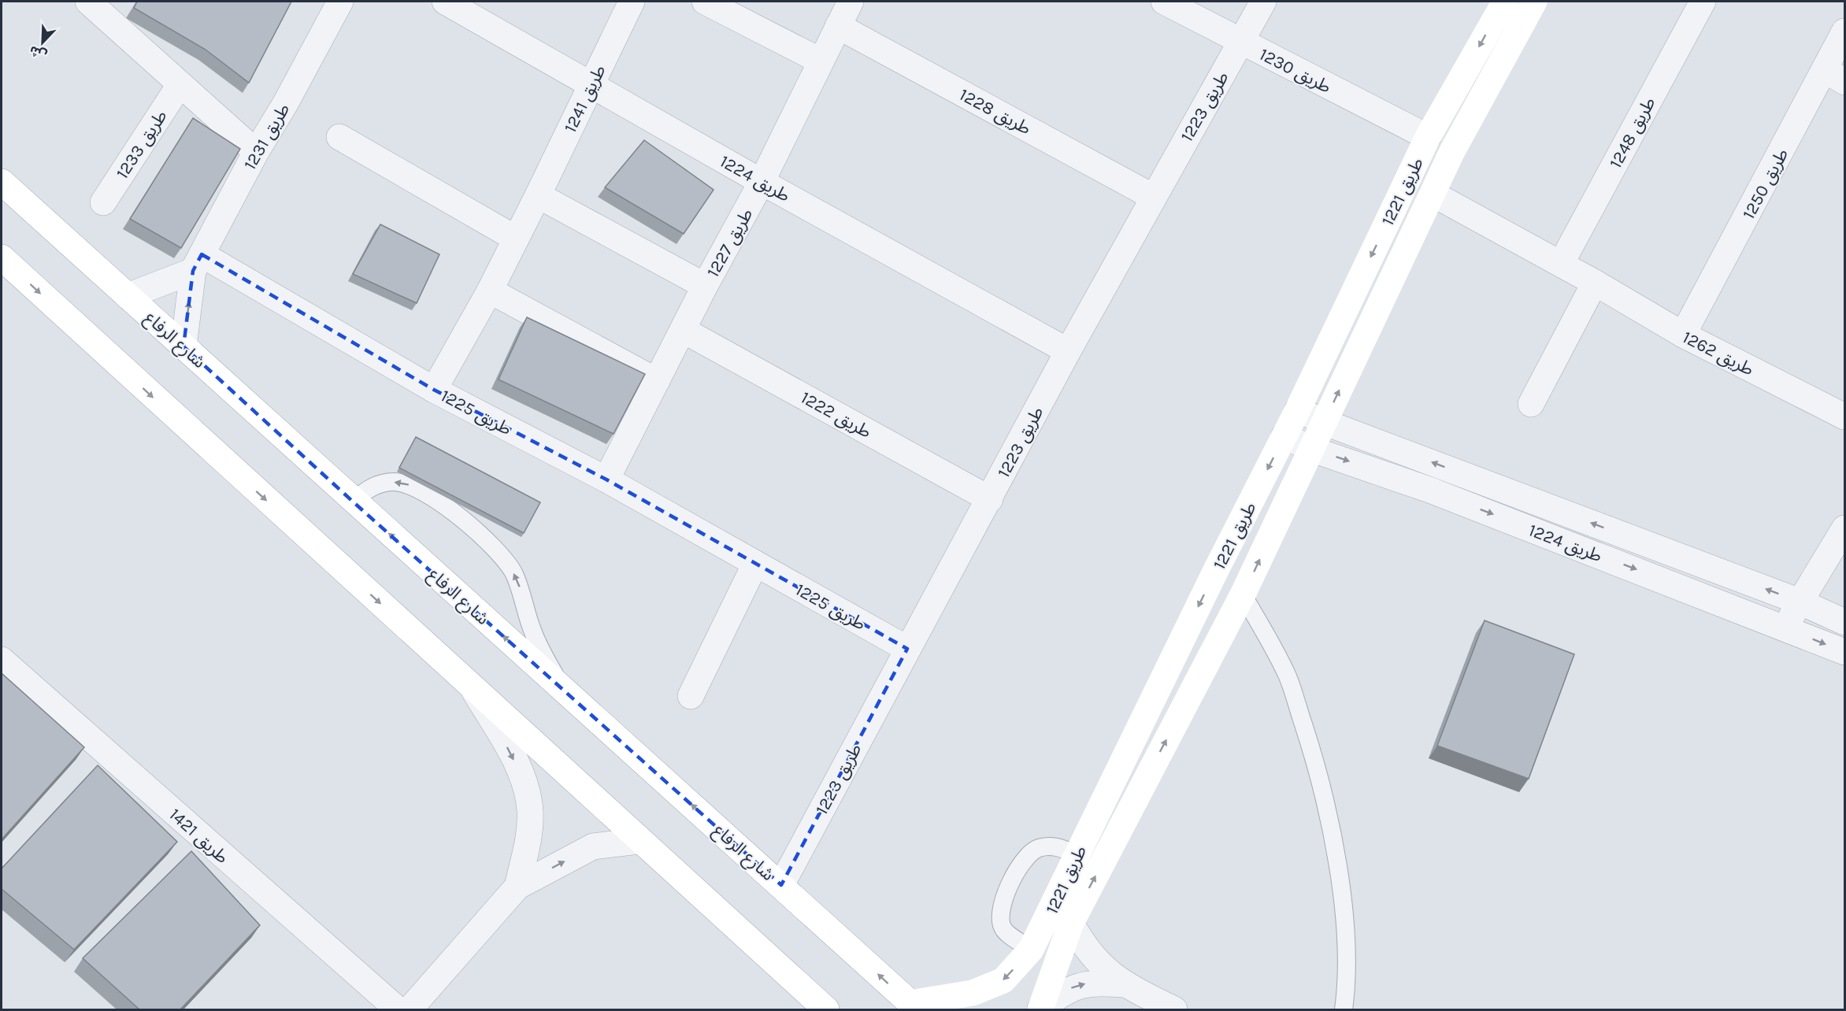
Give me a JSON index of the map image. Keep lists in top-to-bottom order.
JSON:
{
  "streets": {
    "street": [
      "طريق 1230",
      "طريق 1241",
      "طريق 1223",
      "طريق 1228",
      "طريق 1248",
      "طريق 1231",
      "طريق 1233",
      "طريق 1224",
      "طريق 1250",
      "طريق 1221",
      "طريق 1227",
      "شارع الرفاع",
      "طريق 1262",
      "طريق 1225",
      "طريق 1222",
      "طريق 1421"
    ]
  },
  "crossings": [
    ["طريق 1230", "طريق 1223"],
    ["طريق 1230", "طريق 1221"],
    ["طريق 1241", "طريق 1224"],
    ["طريق 1241", "طريق 1225"],
    ["طريق 1223", "طريق 1228"],
    ["طريق 1223", "طريق 1224"],
    ["طريق 1223", "شارع الرفاع"],
    ["طريق 1223", "طريق 1225"],
    ["طريق 1223", "طريق 1222"],
    ["طريق 1228", "طريق 1227"],
    ["طريق 1248", "طريق 1262"],
    ["طريق 1231", "شارع الرفاع"],
    ["طريق 1231", "طريق 1225"],
    ["طريق 1224", "طريق 1221"],
    ["طريق 1224", "طريق 1227"],
    ["طريق 1250", "طريق 1262"],
    ["طريق 1221", "شارع الرفاع"],
    ["طريق 1221", "طريق 1262"],
    ["طريق 1227", "طريق 1225"],
    ["طريق 1227", "طريق 1222"]
  ],
  "north": "bottom left"
}
